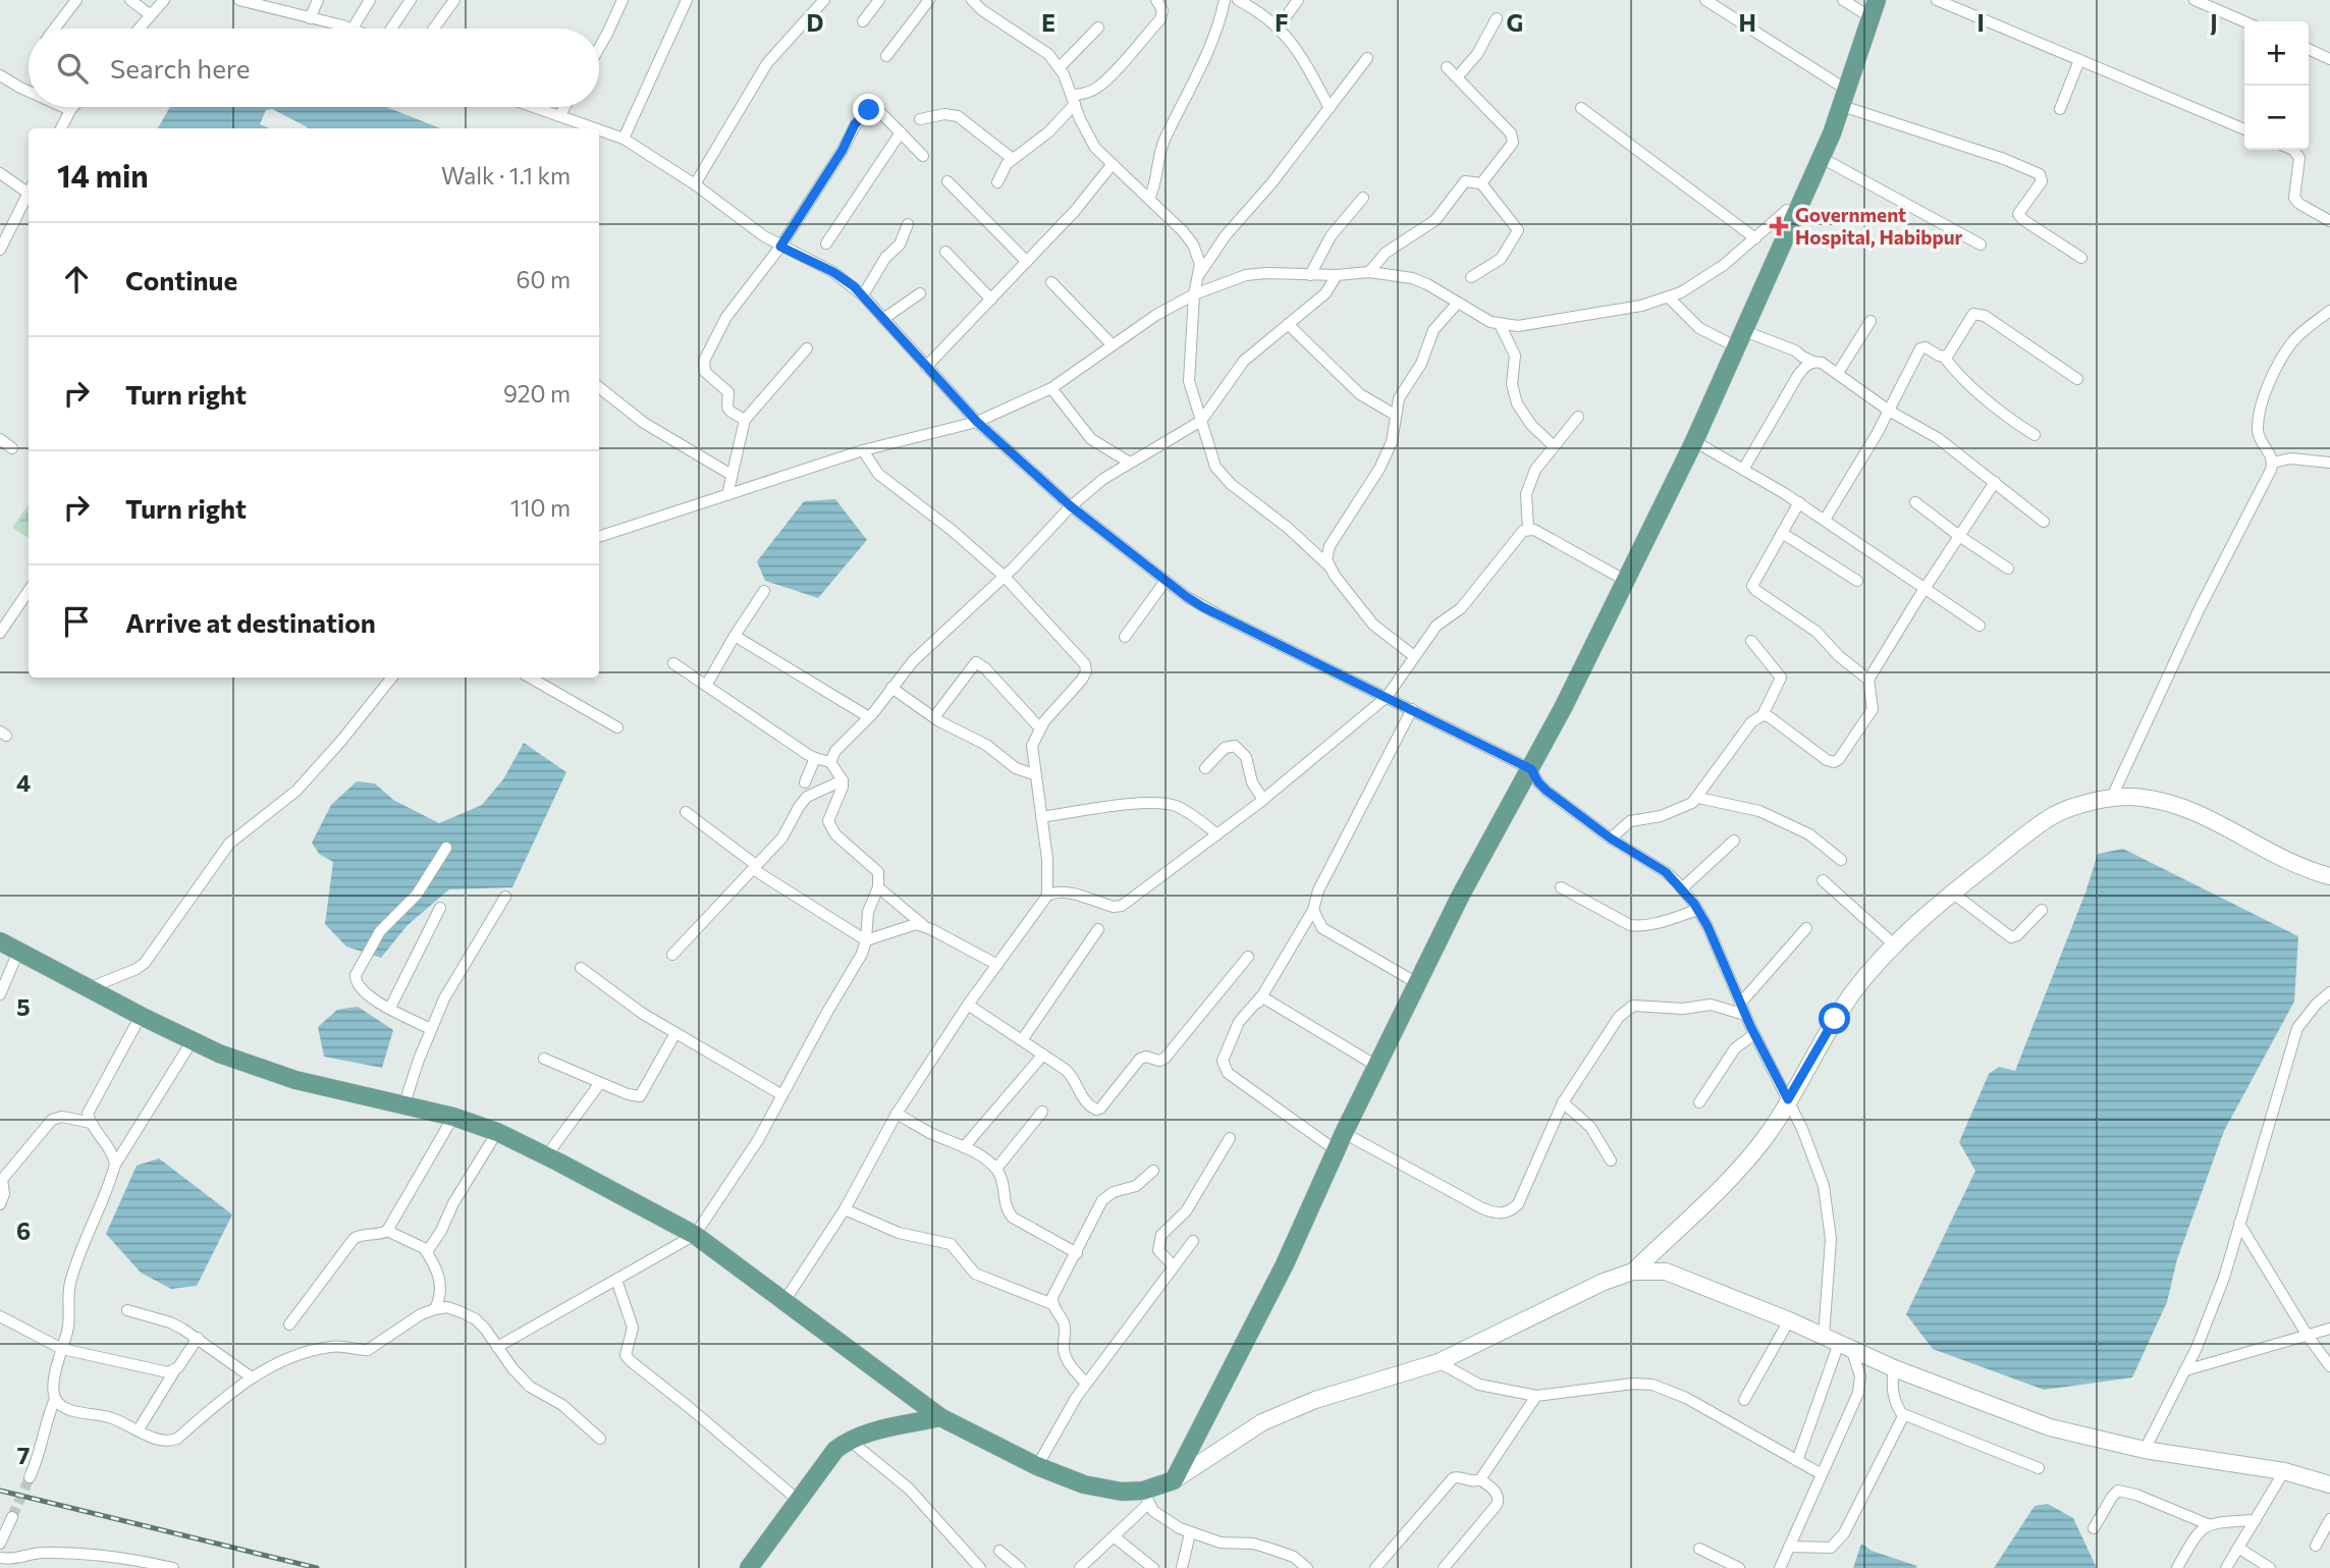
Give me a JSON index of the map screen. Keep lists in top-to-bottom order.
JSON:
{
  "places": {
    "health": ["Government Hospital, Habibpur"]
  },
  "page": {
    "map_buttons": ["+", "−"],
    "search": "Search here",
    "heading": ["14 min", "Walk · 1.1 km"],
    "list": [
      ["Continue", "60 m"],
      ["Turn right", "920 m"],
      ["Turn right", "110 m"],
      "Arrive at destination"
    ]
  },
  "grid": {
    "columns": [
      "D",
      "E",
      "F",
      "G",
      "H",
      "I",
      "J"
    ],
    "rows": [
      "4",
      "5",
      "6",
      "7"
    ]
  }
}
